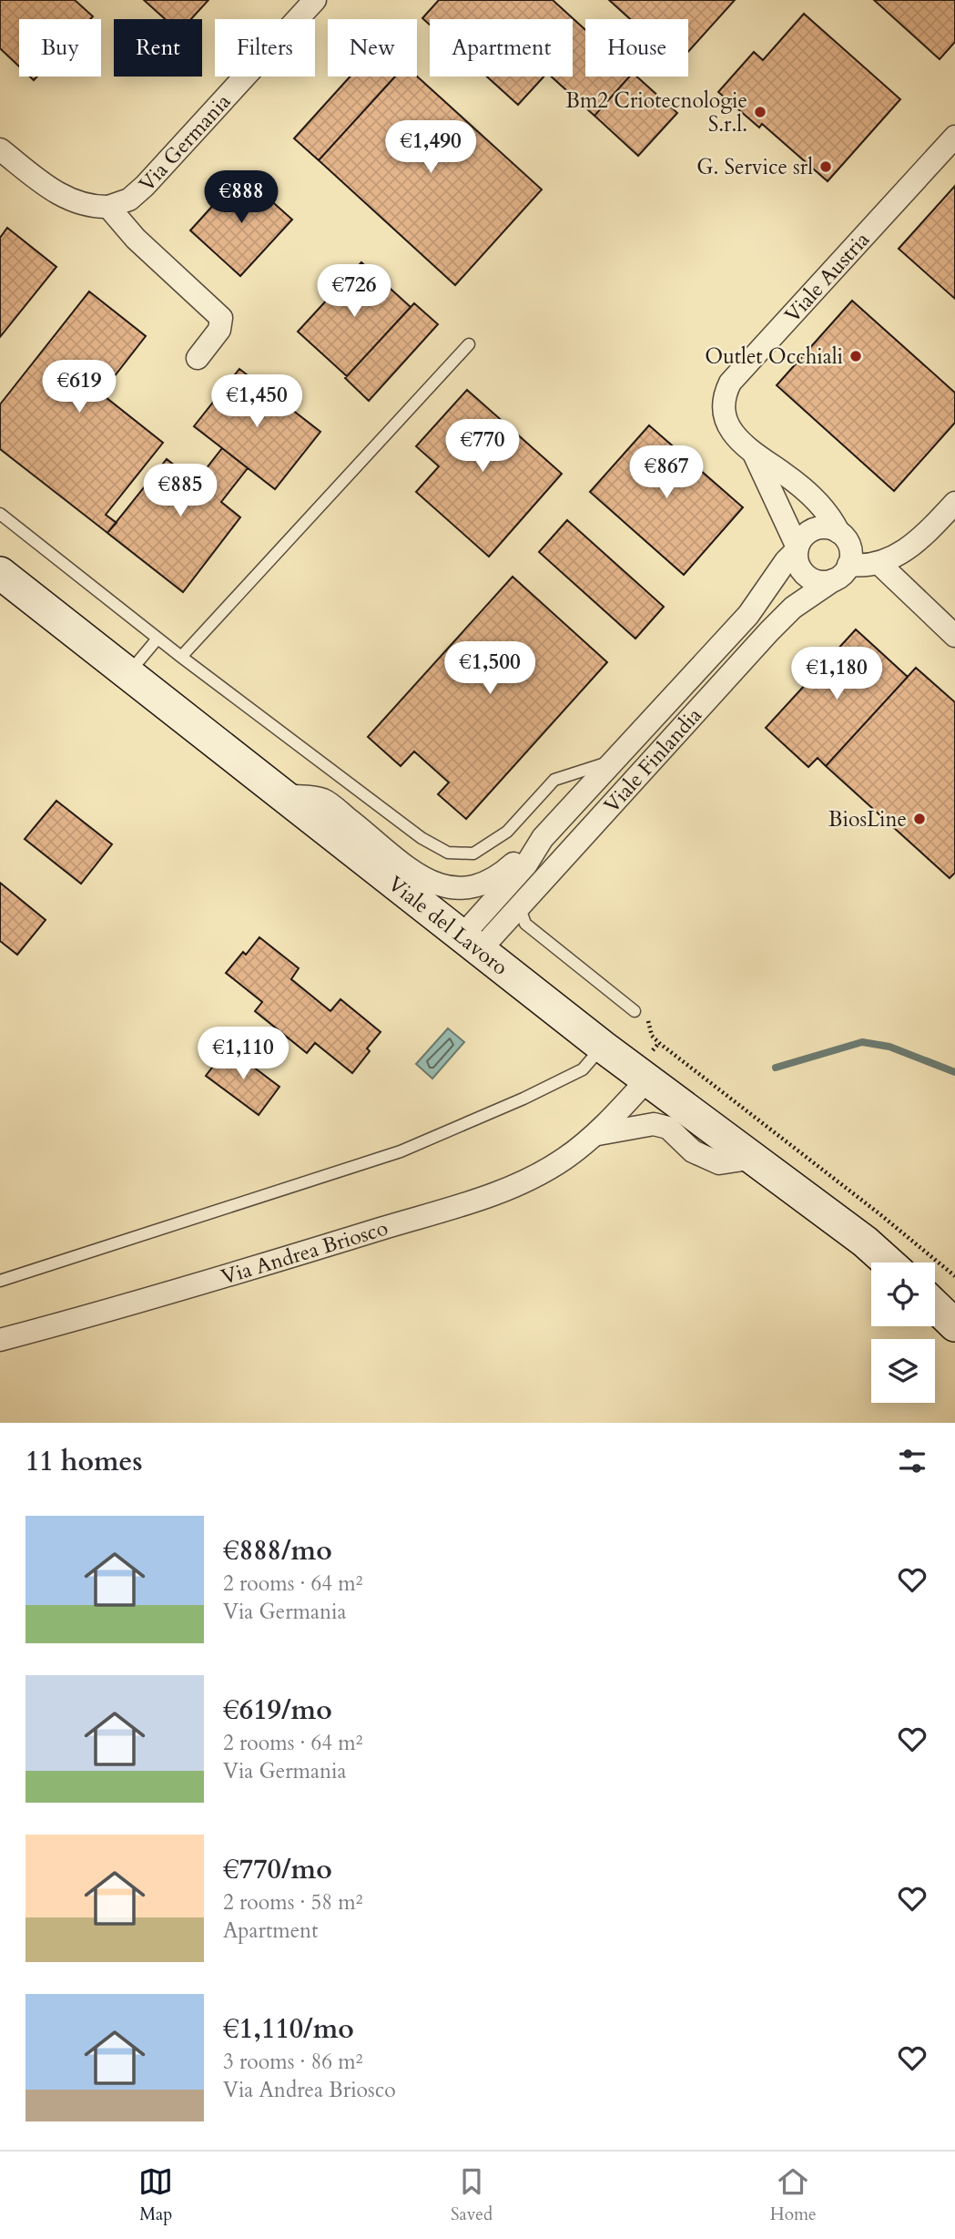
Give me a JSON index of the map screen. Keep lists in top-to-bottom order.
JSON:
{
  "streets": {
    "street": [
      "Via Germania",
      "Viale Austria",
      "Viale Finlandia",
      "Viale del Lavoro",
      "Via Andrea Briosco"
    ]
  },
  "crossings": [
    ["Viale Austria", "Viale Finlandia"],
    ["Viale Finlandia", "Viale del Lavoro"],
    ["Viale del Lavoro", "Via Andrea Briosco"]
  ],
  "places": [
    "Bm2 Criotecnologie S.r.l.",
    "G. Service srl",
    "Outlet Occhiali",
    "BiosLine"
  ],
  "page": {
    "chip": [
      "Buy",
      "Rent",
      "Filters",
      "New",
      "Apartment",
      "House"
    ],
    "price": [
      "€1,490",
      "€888",
      "€726",
      "€619",
      "€1,450",
      "€770",
      "€867",
      "€885",
      "€1,500",
      "€1,180",
      "€1,110"
    ],
    "heading": "11 homes",
    "list": [
      {
        "name": "€888/mo",
        "note": "2 rooms · 64 m² · Via Germania"
      },
      {
        "name": "€619/mo",
        "note": "2 rooms · 64 m² · Via Germania"
      },
      {
        "name": "€770/mo",
        "note": "2 rooms · 58 m² · Apartment"
      },
      {
        "name": "€1,110/mo",
        "note": "3 rooms · 86 m² · Via Andrea Briosco"
      }
    ],
    "tabs": ["Map", "Saved", "Home"]
  }
}
